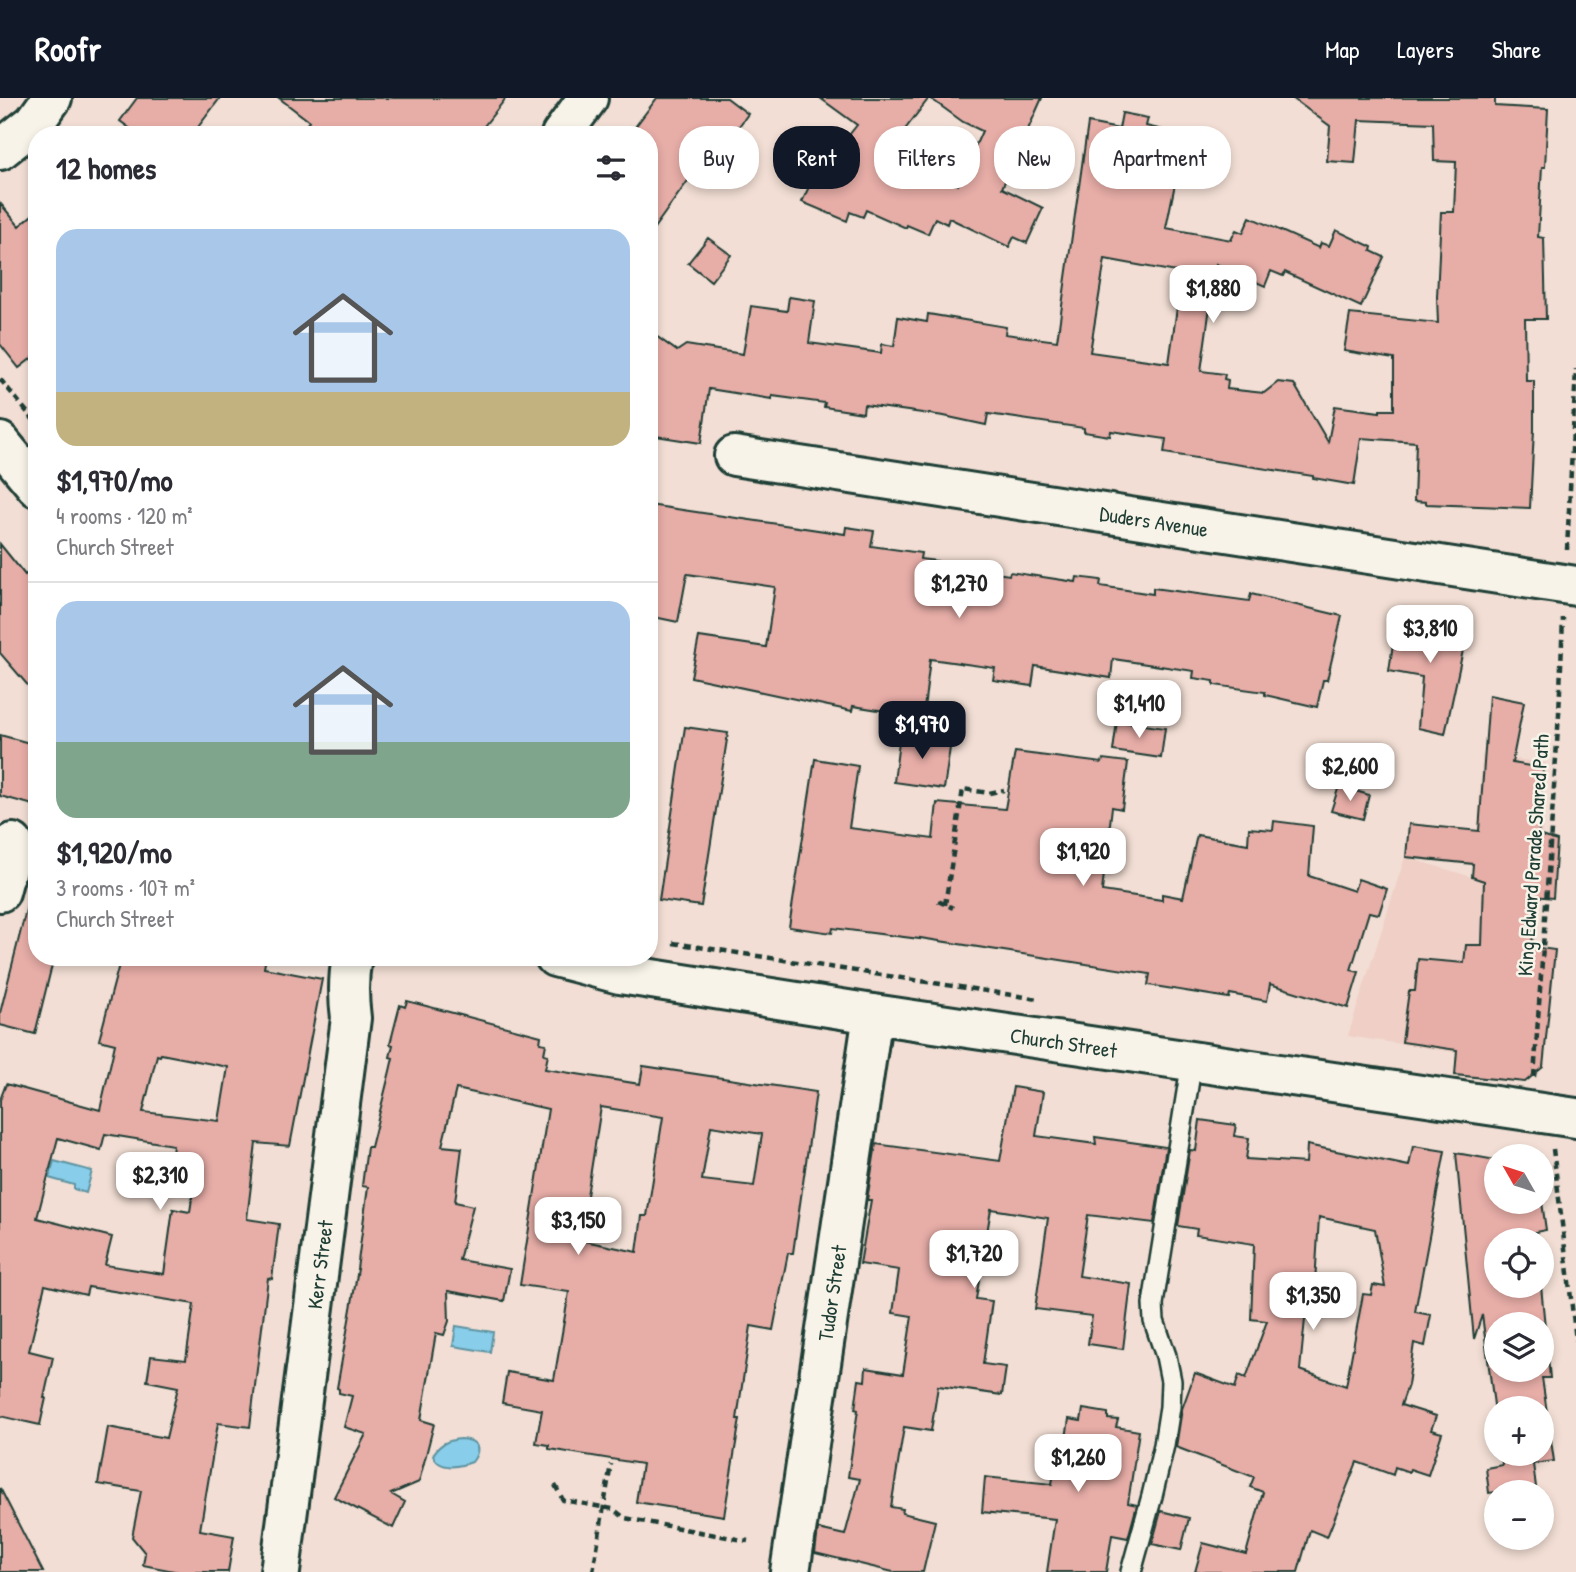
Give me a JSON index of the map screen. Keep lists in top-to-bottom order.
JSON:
{
  "streets": {
    "street": [
      "Duders Avenue",
      "Church Street",
      "Kerr Street",
      "Tudor Street"
    ],
    "path": ["King Edward Parade Shared Path"]
  },
  "crossings": [
    ["Duders Avenue", "King Edward Parade Shared Path"],
    ["King Edward Parade Shared Path", "Church Street"],
    ["Church Street", "Tudor Street"]
  ],
  "north": "top left",
  "page": {
    "header": "Roofr",
    "nav": ["Map", "Layers", "Share"],
    "chip": [
      "Buy",
      "Rent",
      "Filters",
      "New",
      "Apartment"
    ],
    "heading": "12 homes",
    "list": [
      {
        "name": "$1,970/mo",
        "note": "4 rooms · 120 m² · Church Street"
      },
      {
        "name": "$1,920/mo",
        "note": "3 rooms · 107 m² · Church Street"
      }
    ],
    "price": [
      "$1,880",
      "$1,270",
      "$3,810",
      "$1,410",
      "$1,970",
      "$2,600",
      "$1,920",
      "$2,310",
      "$3,150",
      "$1,720",
      "$1,350",
      "$1,260"
    ],
    "map_buttons": ["+", "−"]
  }
}
